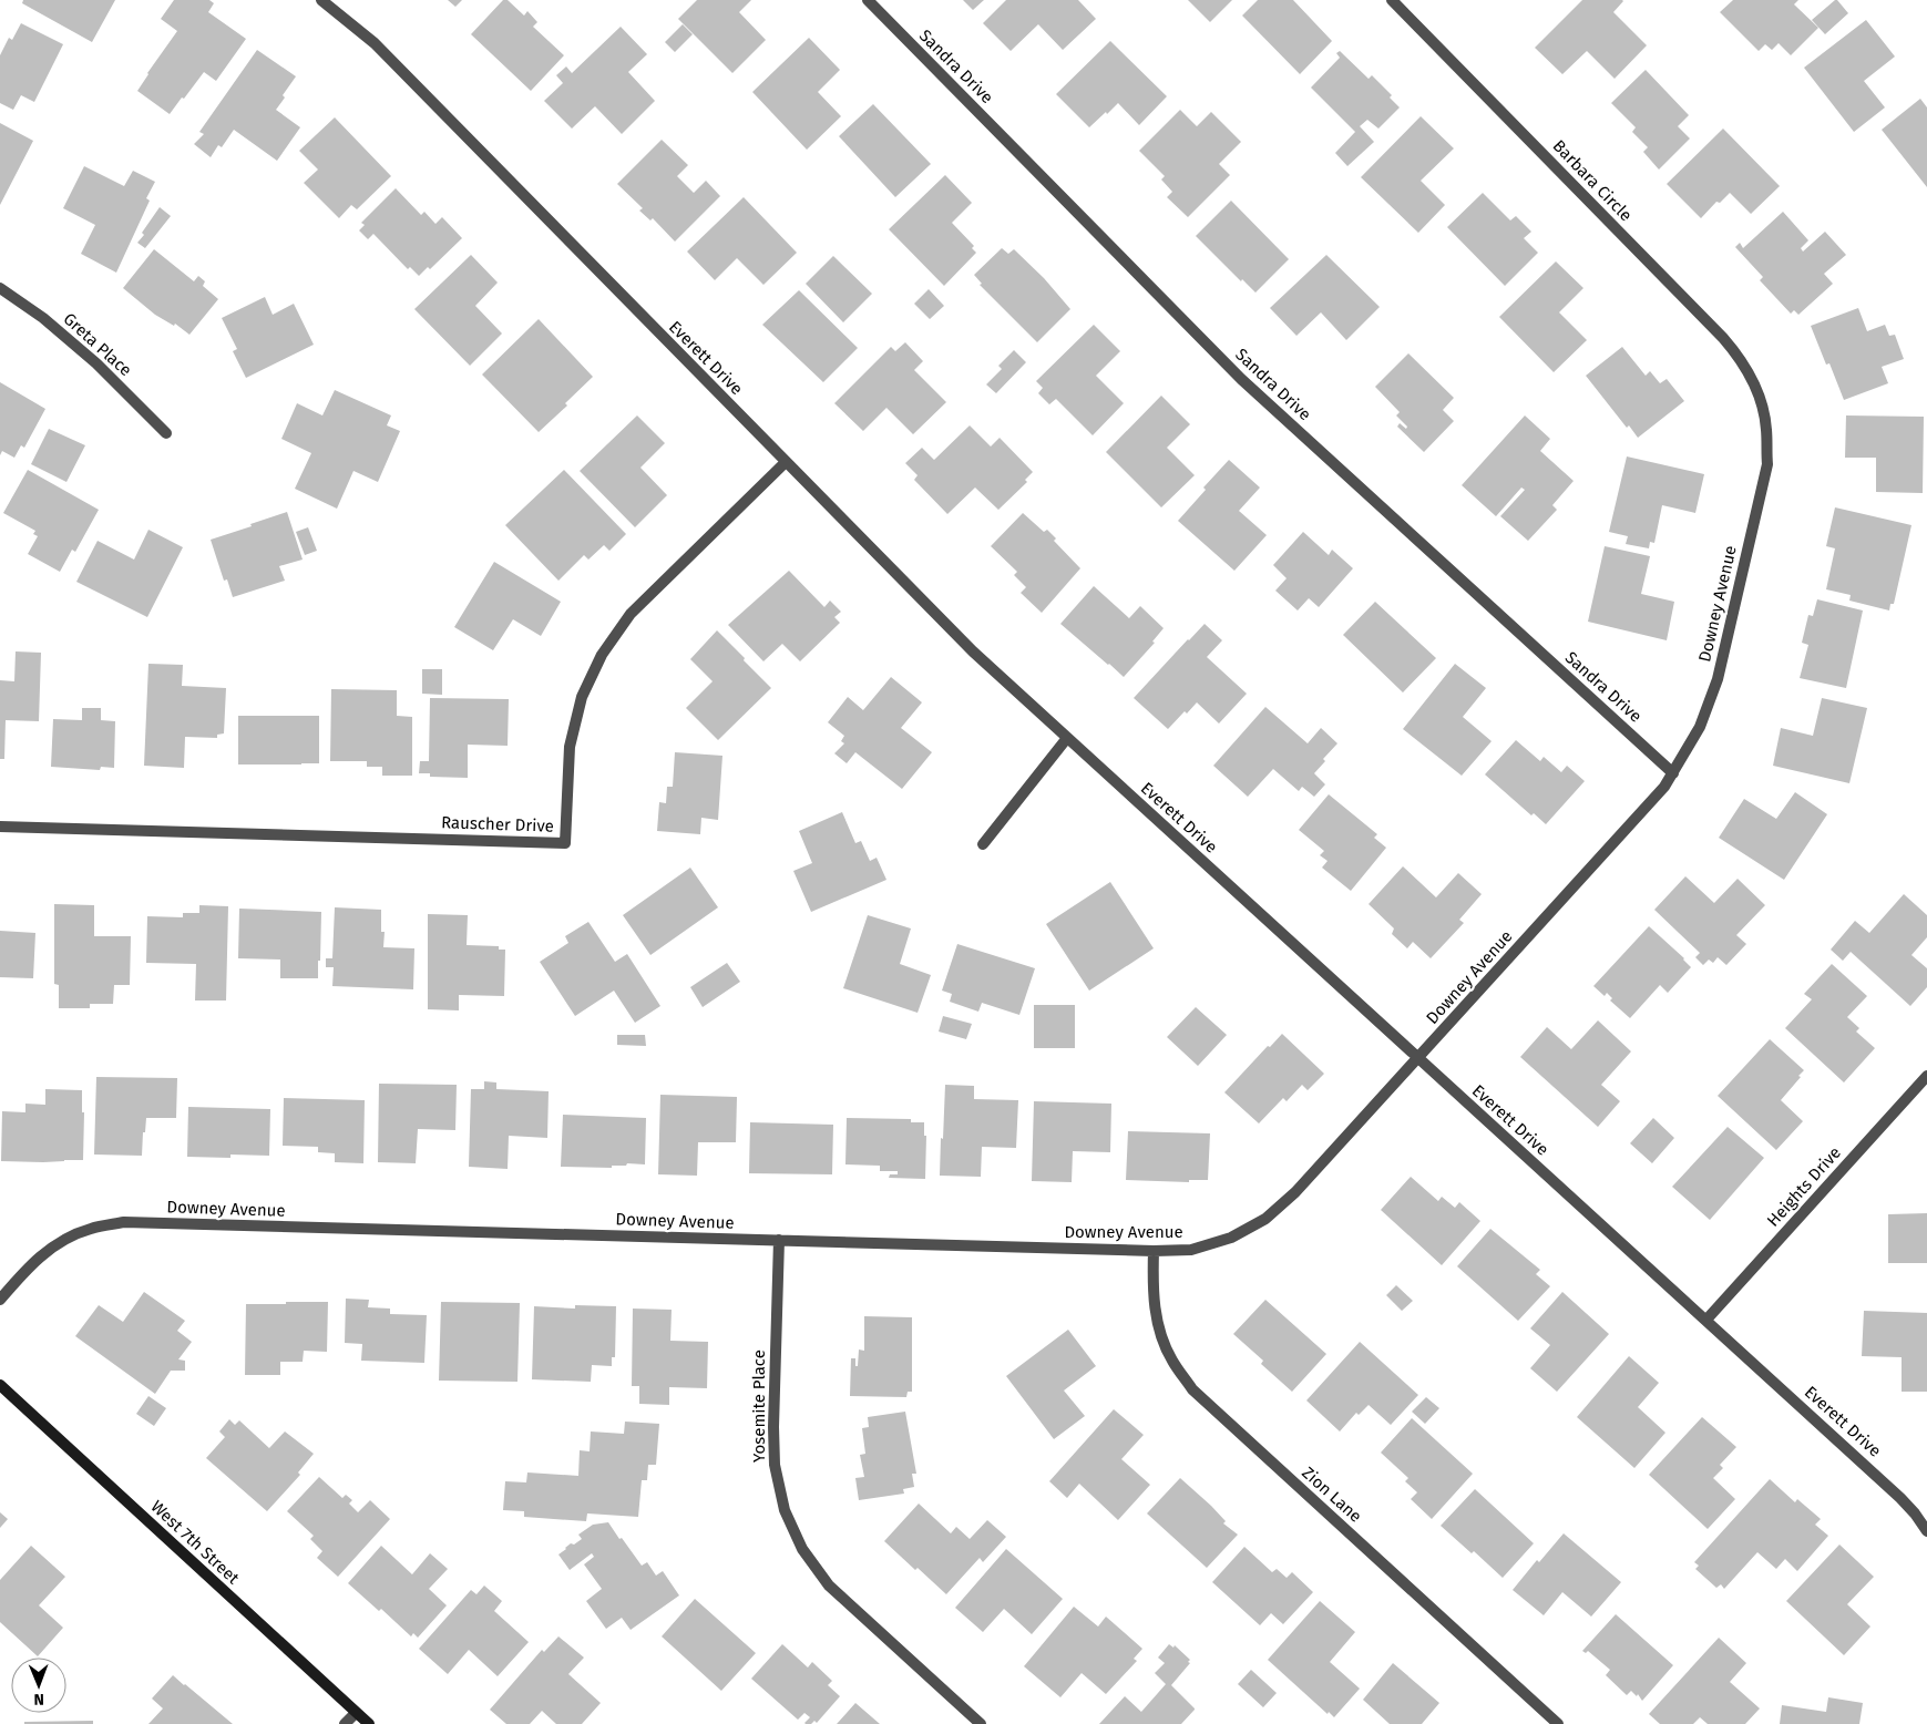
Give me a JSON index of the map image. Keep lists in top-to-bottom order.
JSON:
{
  "streets": {
    "main road": ["West 7th Street"],
    "street": [
      "Sandra Drive",
      "Barbara Circle",
      "Greta Place",
      "Everett Drive",
      "Downey Avenue",
      "Rauscher Drive",
      "Heights Drive",
      "Yosemite Place",
      "Zion Lane"
    ]
  },
  "crossings": [
    ["Sandra Drive", "Downey Avenue"],
    ["Barbara Circle", "Downey Avenue"],
    ["Everett Drive", "Downey Avenue"],
    ["Everett Drive", "Rauscher Drive"],
    ["Everett Drive", "Heights Drive"],
    ["Downey Avenue", "Yosemite Place"],
    ["Downey Avenue", "Zion Lane"]
  ],
  "north": "bottom"
}
